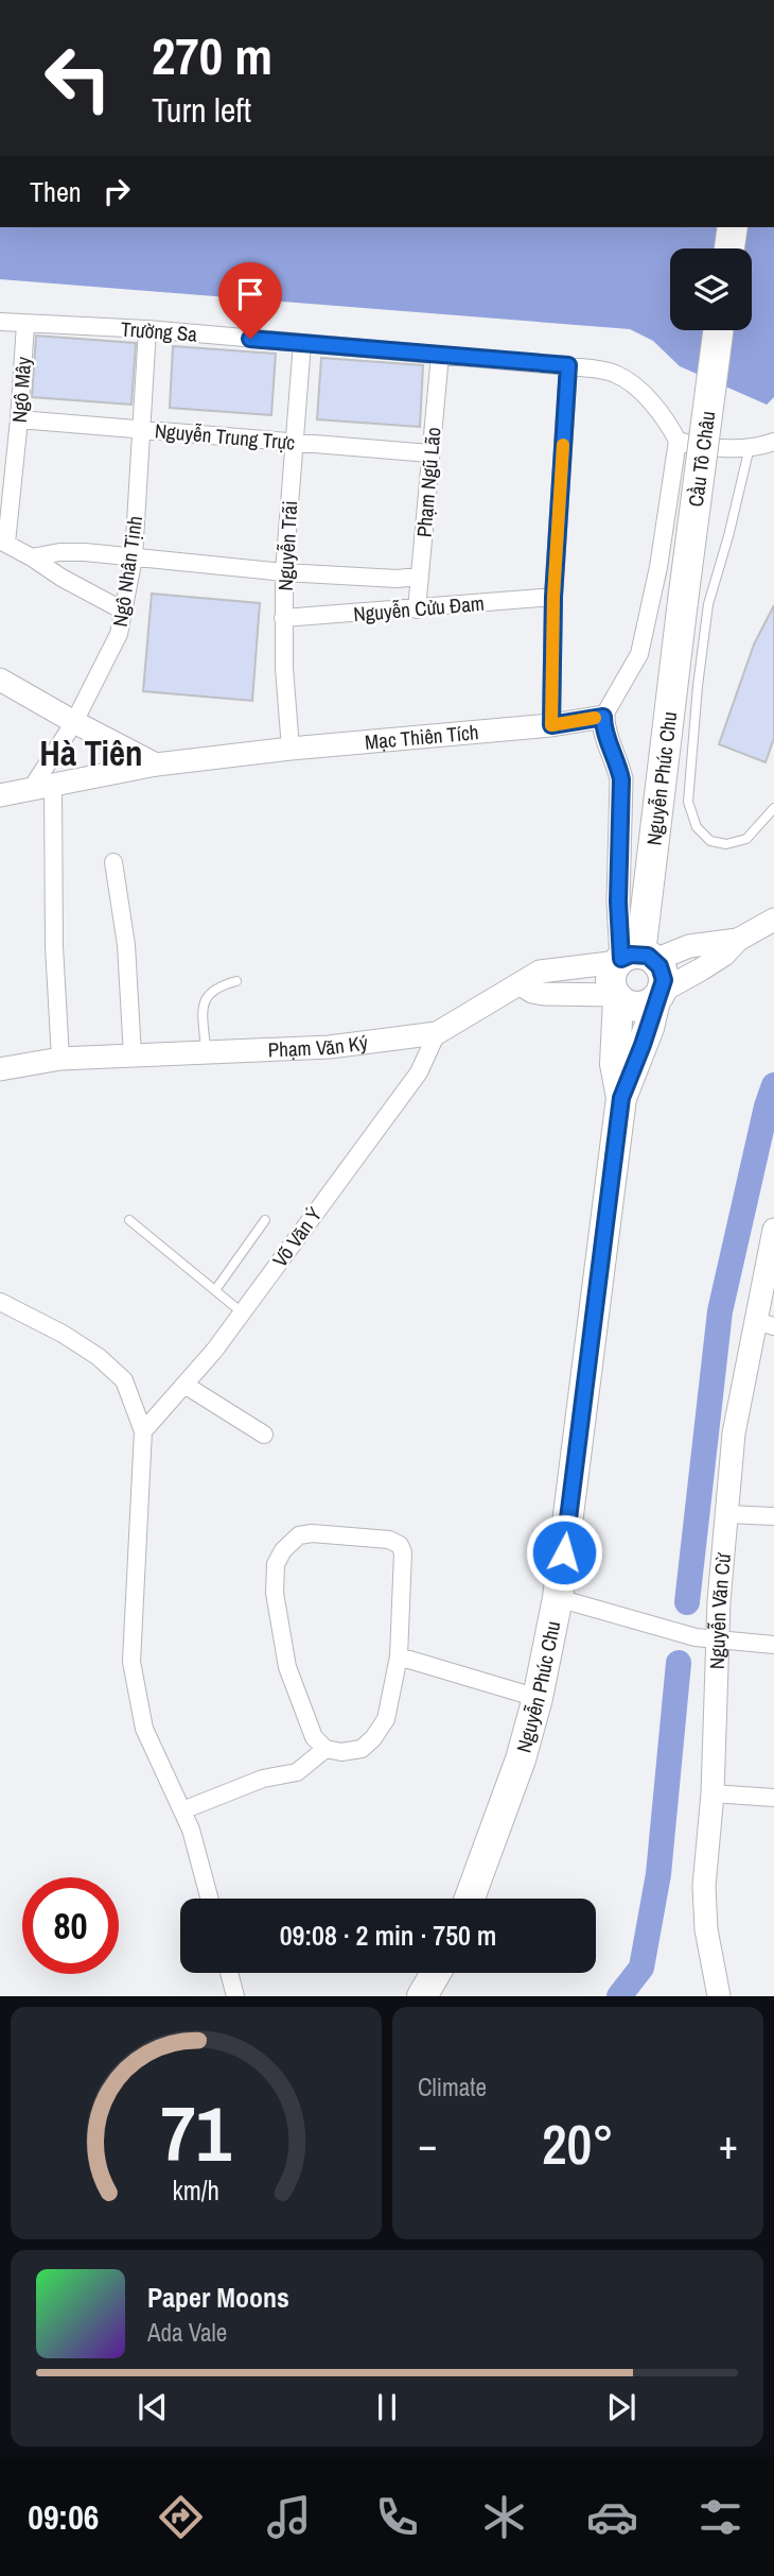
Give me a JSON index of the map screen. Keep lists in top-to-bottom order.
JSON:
{
  "streets": {
    "highway": ["Cầu Tô Châu", "Nguyễn Phúc Chu"],
    "street": [
      "Trường Sa",
      "Ngô Mây",
      "Nguyễn Trung Trực",
      "Phạm Ngũ Lão",
      "Nguyễn Trãi",
      "Ngô Nhân Tịnh",
      "Nguyễn Cửu Đam",
      "Mạc Thiên Tích",
      "Phạm Văn Ký",
      "Võ Văn Ý",
      "Nguyễn Văn Cừ"
    ]
  },
  "crossings": [
    ["Trường Sa", "Ngô Mây"],
    ["Trường Sa", "Phạm Ngũ Lão"],
    ["Trường Sa", "Nguyễn Trãi"],
    ["Trường Sa", "Ngô Nhân Tịnh"],
    ["Ngô Mây", "Nguyễn Trung Trực"],
    ["Nguyễn Trung Trực", "Phạm Ngũ Lão"],
    ["Nguyễn Trung Trực", "Nguyễn Trãi"],
    ["Nguyễn Trung Trực", "Ngô Nhân Tịnh"],
    ["Cầu Tô Châu", "Nguyễn Phúc Chu"],
    ["Phạm Ngũ Lão", "Nguyễn Cửu Đam"],
    ["Nguyễn Trãi", "Nguyễn Cửu Đam"],
    ["Nguyễn Trãi", "Mạc Thiên Tích"],
    ["Ngô Nhân Tịnh", "Mạc Thiên Tích"],
    ["Nguyễn Phúc Chu", "Phạm Văn Ký"],
    ["Phạm Văn Ký", "Võ Văn Ý"]
  ],
  "districts": ["Hà Tiên"],
  "page": {
    "turn": ["270 m", "Turn left"],
    "then": "Then",
    "limit": "80",
    "trip": "09:08 · 2 min · 750 m",
    "tile": "Climate",
    "heat": ["−", "20°", "+"],
    "song": ["Paper Moons", "Ada Vale"],
    "tabs": "09:06",
    "gauge": ["71", "km/h"]
  }
}
